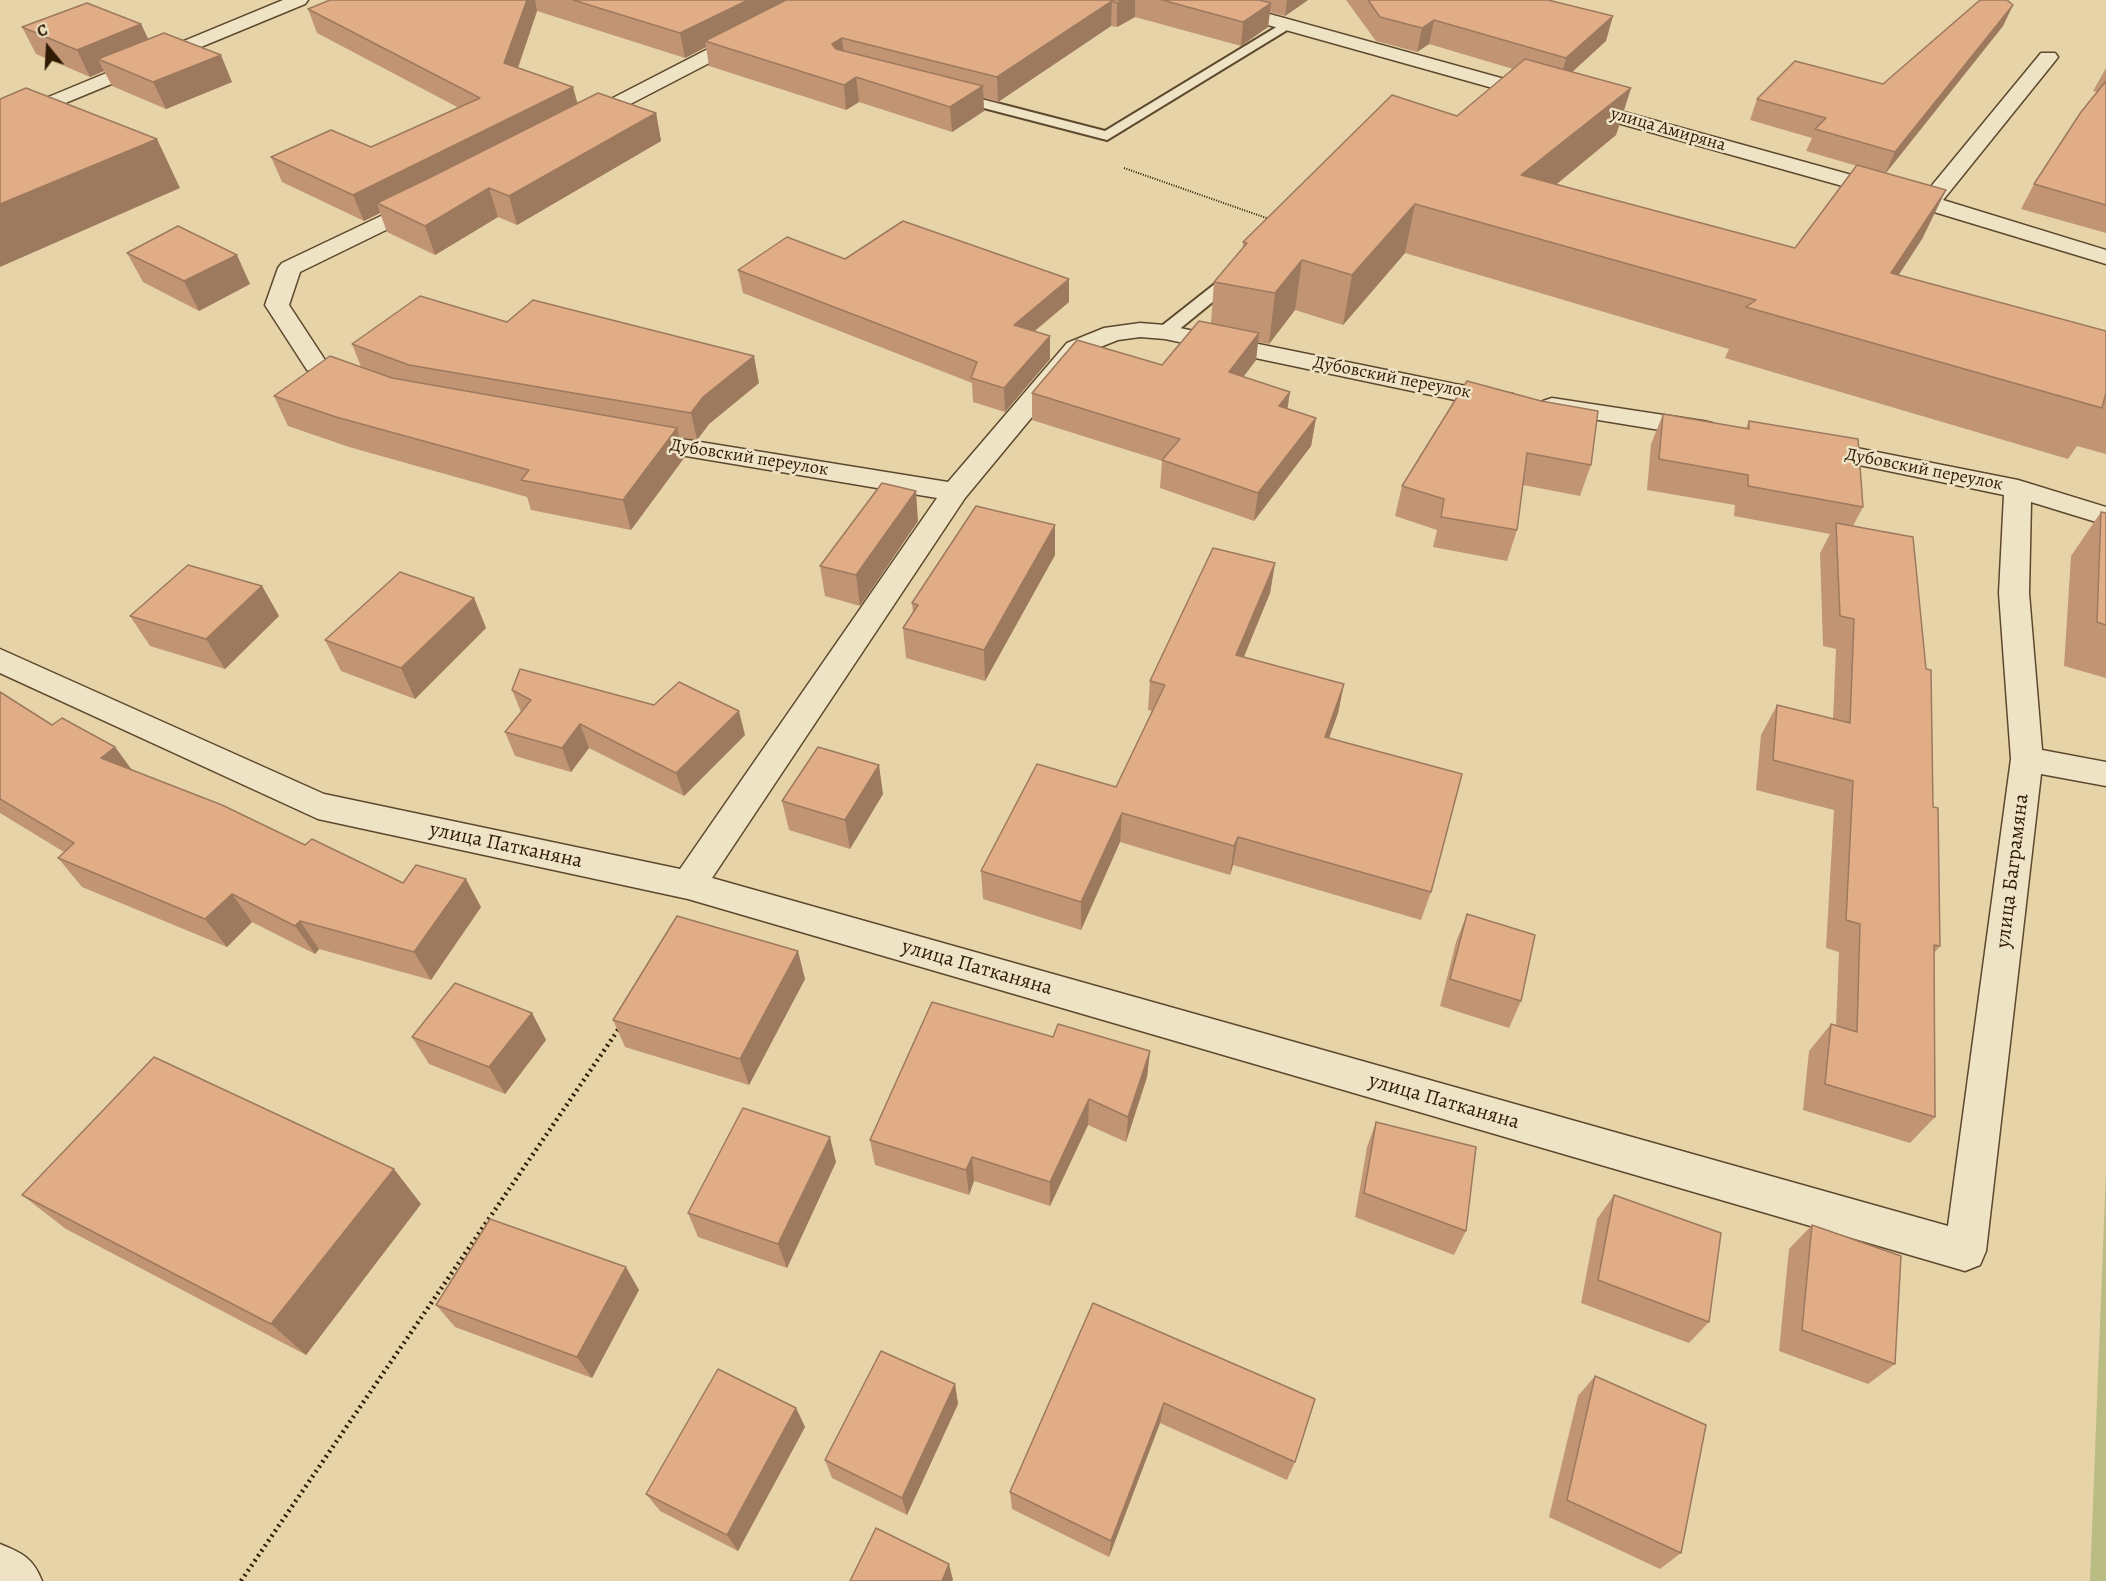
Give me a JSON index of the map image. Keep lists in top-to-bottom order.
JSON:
{
  "streets": {
    "street": [
      "улица Амиряна",
      "Дубовский переулок",
      "улица Патканяна",
      "улица Баграмяна"
    ]
  },
  "crossings": [
    ["Дубовский переулок", "улица Патканяна"],
    ["Дубовский переулок", "улица Баграмяна"],
    ["улица Патканяна", "улица Баграмяна"]
  ],
  "north": "top"
}
